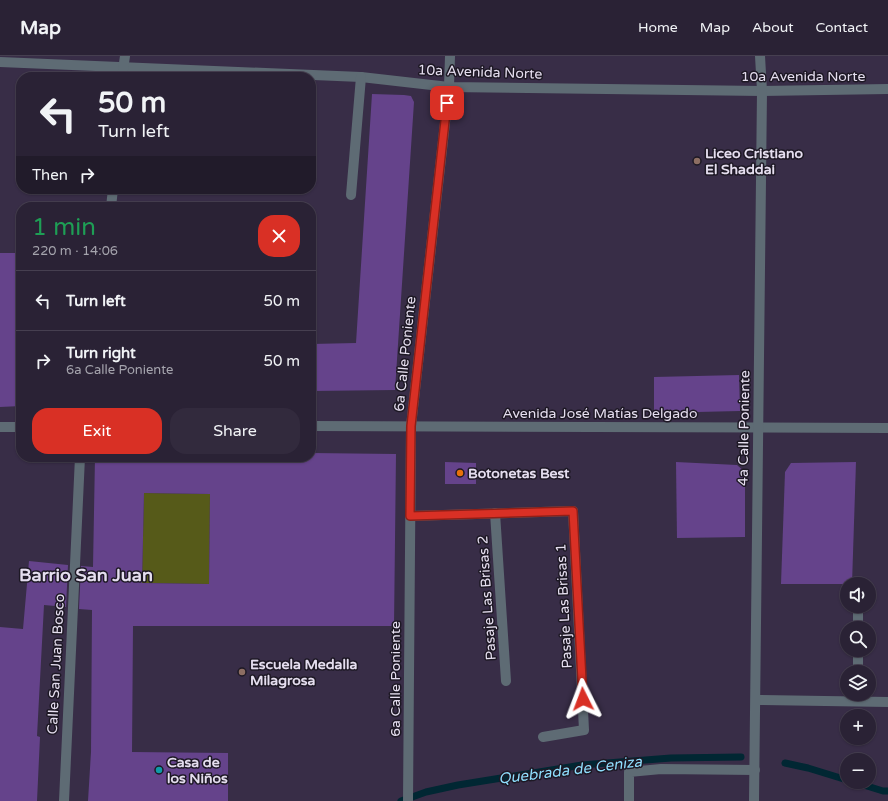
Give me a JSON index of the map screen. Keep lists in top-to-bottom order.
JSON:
{
  "streets": {
    "street": [
      "10a Avenida Norte",
      "6a Calle Poniente",
      "Avenida José Matías Delgado",
      "4a Calle Poniente",
      "Pasaje Las Brisas 2",
      "Pasaje Las Brisas 1",
      "Calle San Juan Bosco"
    ]
  },
  "crossings": [
    ["10a Avenida Norte", "6a Calle Poniente"],
    ["10a Avenida Norte", "4a Calle Poniente"],
    ["6a Calle Poniente", "Avenida José Matías Delgado"],
    ["Avenida José Matías Delgado", "4a Calle Poniente"],
    ["Pasaje Las Brisas 2", "Pasaje Las Brisas 1"]
  ],
  "districts": ["Barrio San Juan"],
  "water": ["Quebrada de Ceniza"],
  "places": [
    "Liceo Cristiano El Shaddai",
    "Botonetas Best",
    "Escuela Medalla Milagrosa",
    "Casa de los Niños"
  ],
  "page": {
    "header": "Map",
    "nav": [
      "Home",
      "Map",
      "About",
      "Contact"
    ],
    "turn": ["50 m", "Turn left"],
    "then": "Then",
    "heading": ["1 min", "220 m · 14:06"],
    "list": [
      {
        "name": "Turn left",
        "value": "50 m"
      },
      {
        "name": "Turn right",
        "note": "6a Calle Poniente",
        "value": "50 m"
      }
    ],
    "buttons": ["Exit", "Share"],
    "map_buttons": ["+", "−"]
  }
}
